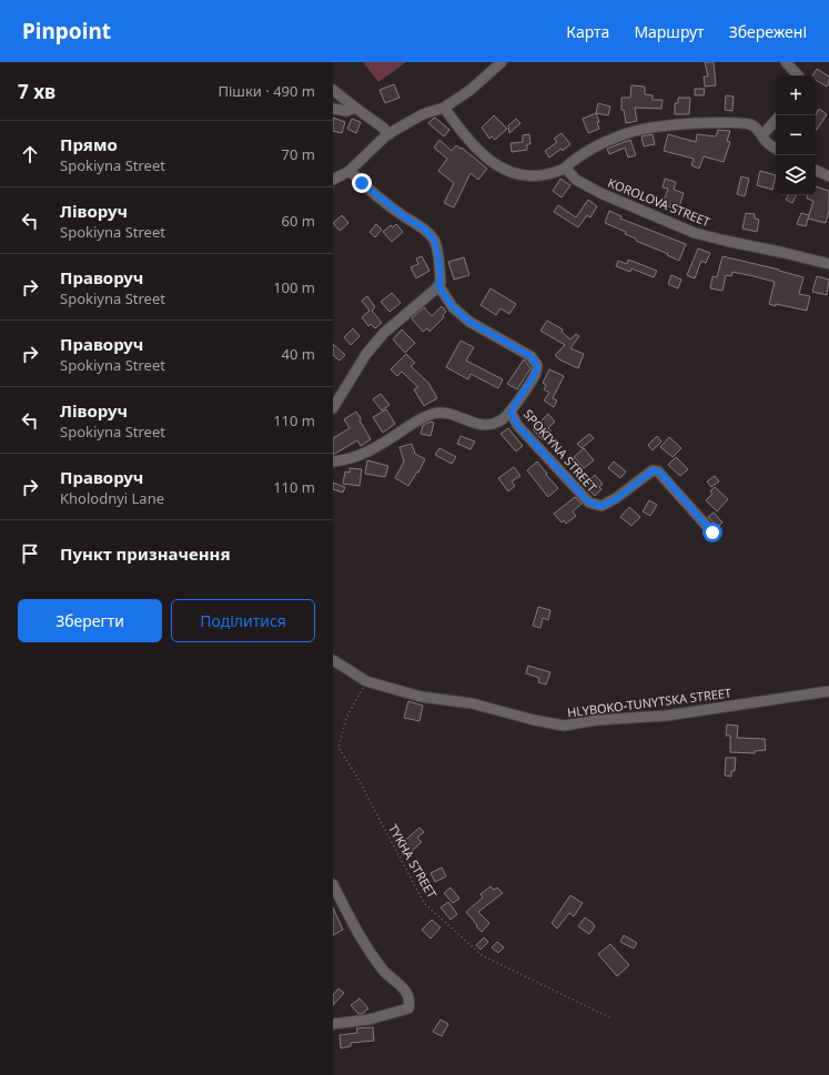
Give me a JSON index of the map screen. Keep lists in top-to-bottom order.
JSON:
{
  "streets": {
    "street": ["KOROLOVA STREET", "SPOKIYNA STREET", "HLYBOKO-TUNYTSKA STREET"],
    "path": ["TYKHA STREET"]
  },
  "crossings": [
    ["HLYBOKO-TUNYTSKA STREET", "TYKHA STREET"]
  ],
  "page": {
    "header": "Pinpoint",
    "nav": ["Карта", "Маршрут", "Збережені"],
    "heading": ["7 хв", "Пішки · 490 m"],
    "map_buttons": ["+", "−"],
    "list": [
      ["Прямо", "Spokiyna Street", "70 m"],
      ["Ліворуч", "Spokiyna Street", "60 m"],
      ["Праворуч", "Spokiyna Street", "100 m"],
      ["Праворуч", "Spokiyna Street", "40 m"],
      ["Ліворуч", "Spokiyna Street", "110 m"],
      ["Праворуч", "Kholodnyi Lane", "110 m"],
      "Пункт призначення"
    ],
    "buttons": ["Зберегти", "Поділитися"]
  }
}
